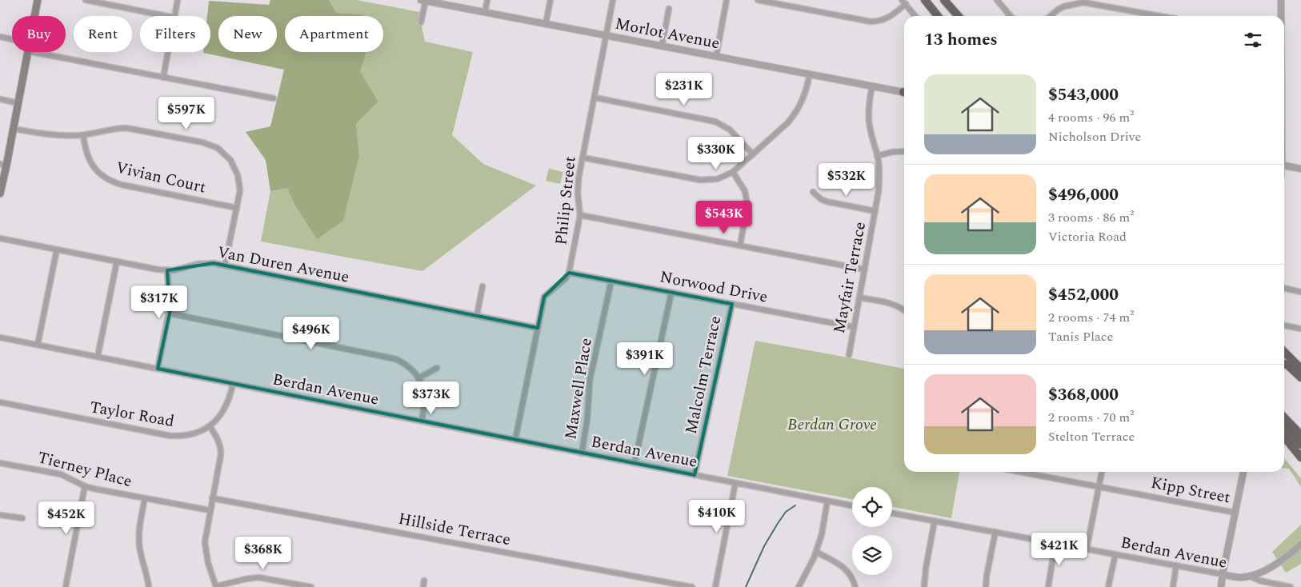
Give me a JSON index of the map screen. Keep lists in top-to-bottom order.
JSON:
{
  "streets": {
    "street": [
      "Morlot Avenue",
      "Vivian Court",
      "Philip Street",
      "Van Duren Avenue",
      "Mayfair Terrace",
      "Norwood Drive",
      "Malcolm Terrace",
      "Maxwell Place",
      "Berdan Avenue",
      "Taylor Road",
      "Tierney Place",
      "Kipp Street",
      "Hillside Terrace"
    ]
  },
  "crossings": [
    ["Morlot Avenue", "Philip Street"],
    ["Morlot Avenue", "Mayfair Terrace"],
    ["Philip Street", "Norwood Drive"],
    ["Mayfair Terrace", "Norwood Drive"],
    ["Norwood Drive", "Malcolm Terrace"],
    ["Norwood Drive", "Maxwell Place"],
    ["Malcolm Terrace", "Berdan Avenue"],
    ["Maxwell Place", "Berdan Avenue"],
    ["Berdan Avenue", "Taylor Road"]
  ],
  "parks": ["Berdan Grove"],
  "page": {
    "chip": [
      "Buy",
      "Rent",
      "Filters",
      "New",
      "Apartment"
    ],
    "heading": "13 homes",
    "list": [
      {
        "name": "$543,000",
        "note": "4 rooms · 96 m² · Nicholson Drive"
      },
      {
        "name": "$496,000",
        "note": "3 rooms · 86 m² · Victoria Road"
      },
      {
        "name": "$452,000",
        "note": "2 rooms · 74 m² · Tanis Place"
      },
      {
        "name": "$368,000",
        "note": "2 rooms · 70 m² · Stelton Terrace"
      }
    ],
    "price": [
      "$231K",
      "$597K",
      "$330K",
      "$532K",
      "$543K",
      "$317K",
      "$496K",
      "$391K",
      "$373K",
      "$410K",
      "$452K",
      "$421K",
      "$368K"
    ]
  }
}
